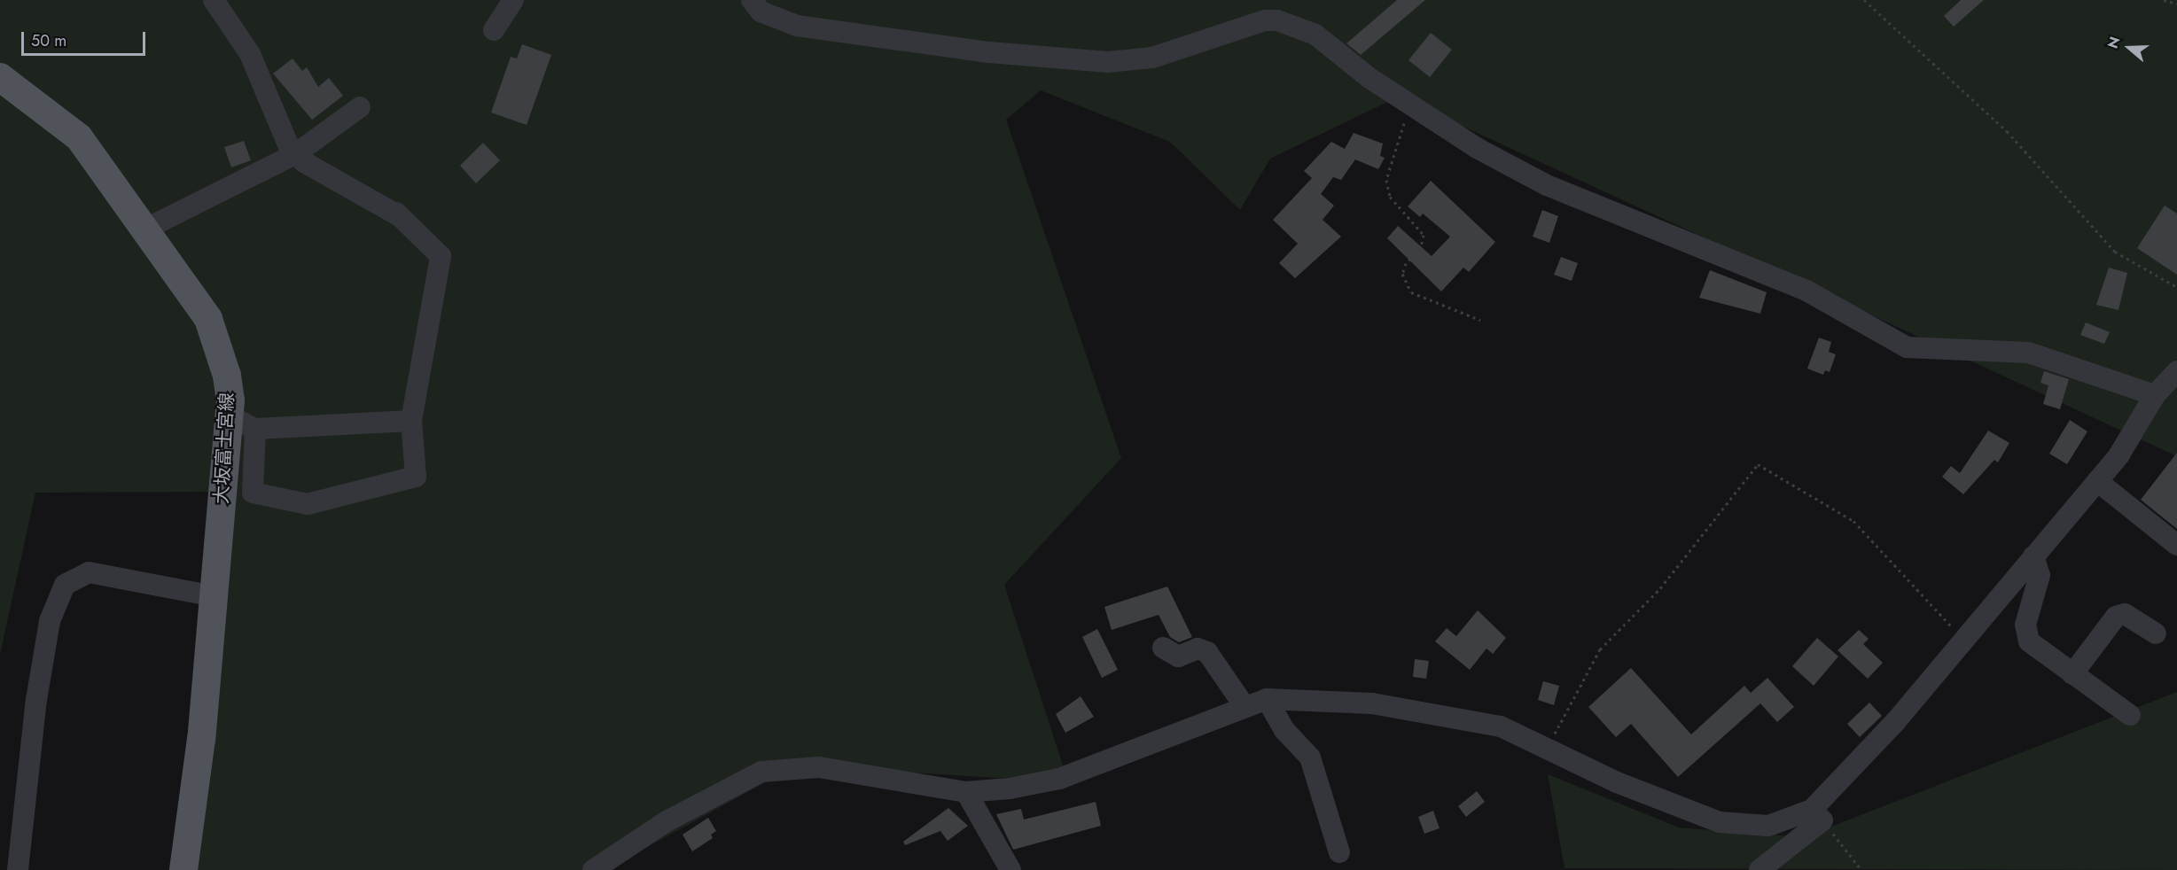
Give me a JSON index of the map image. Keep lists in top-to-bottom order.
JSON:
{
  "streets": {
    "main road": ["大坂富士宮線"]
  },
  "scale_bar": "50 m",
  "north": "left"
}
